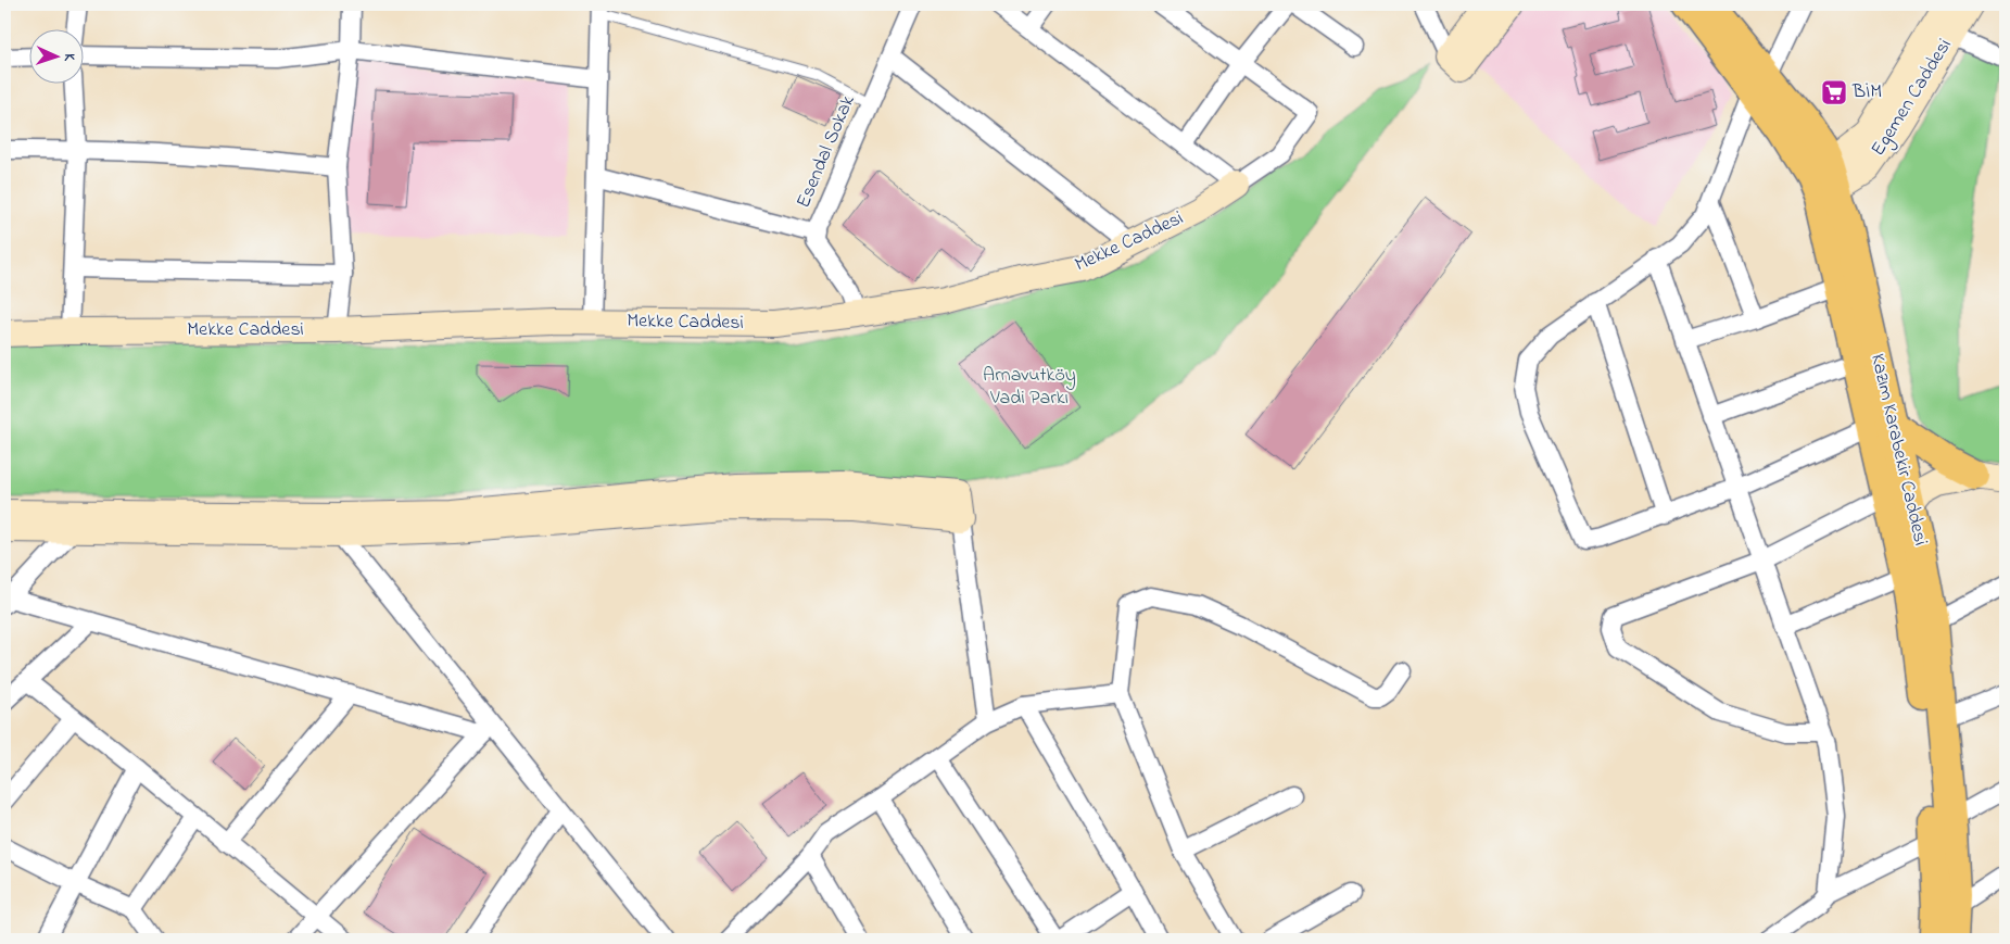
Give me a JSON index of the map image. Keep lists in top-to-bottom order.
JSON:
{
  "streets": {
    "main road": ["Kazım Karabekir Caddesi"],
    "street": ["Egemen Caddesi", "Esendal Sokak", "Mekke Caddesi"]
  },
  "crossings": [
    ["Egemen Caddesi", "Kazım Karabekir Caddesi"],
    ["Esendal Sokak", "Mekke Caddesi"]
  ],
  "parks": ["Arnavutköy Vadi Parkı"],
  "places": {
    "supermarket": ["BİM"]
  },
  "north": "right"
}
